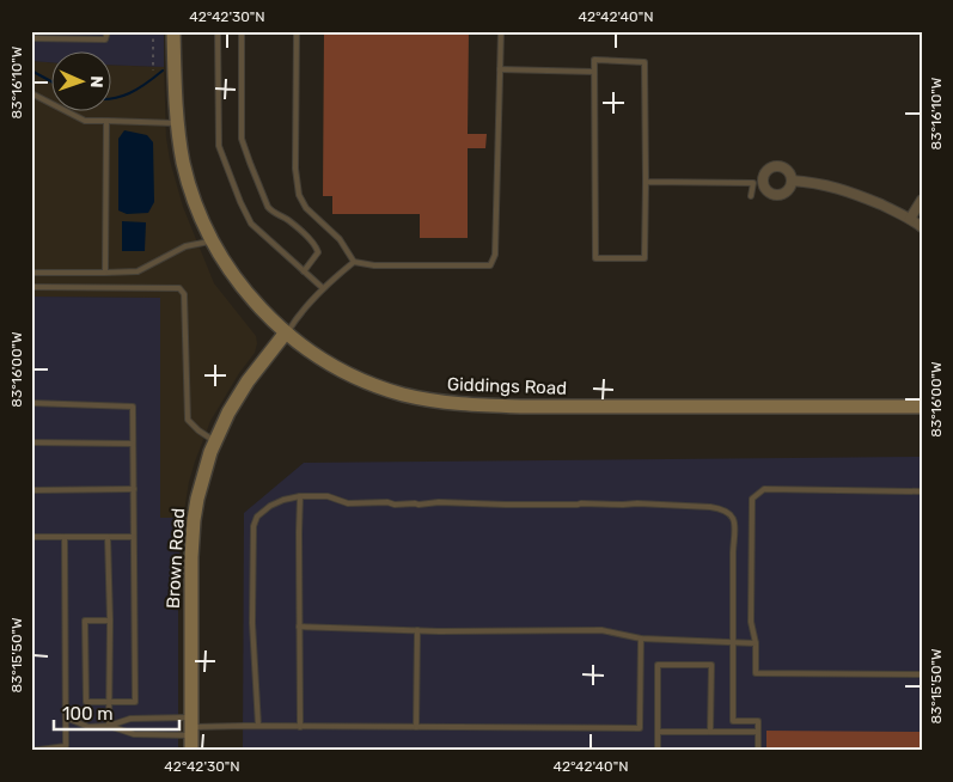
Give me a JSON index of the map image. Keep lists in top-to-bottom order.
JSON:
{
  "streets": {
    "main road": ["Giddings Road", "Brown Road"]
  },
  "crossings": [
    ["Giddings Road", "Brown Road"]
  ],
  "scale_bar": "100 m",
  "north": "right",
  "coordinates": [
    "42°42'30\"N",
    "42°42'40\"N",
    "83°16'10\"W",
    "83°16'00\"W",
    "83°15'50\"W"
  ]
}
